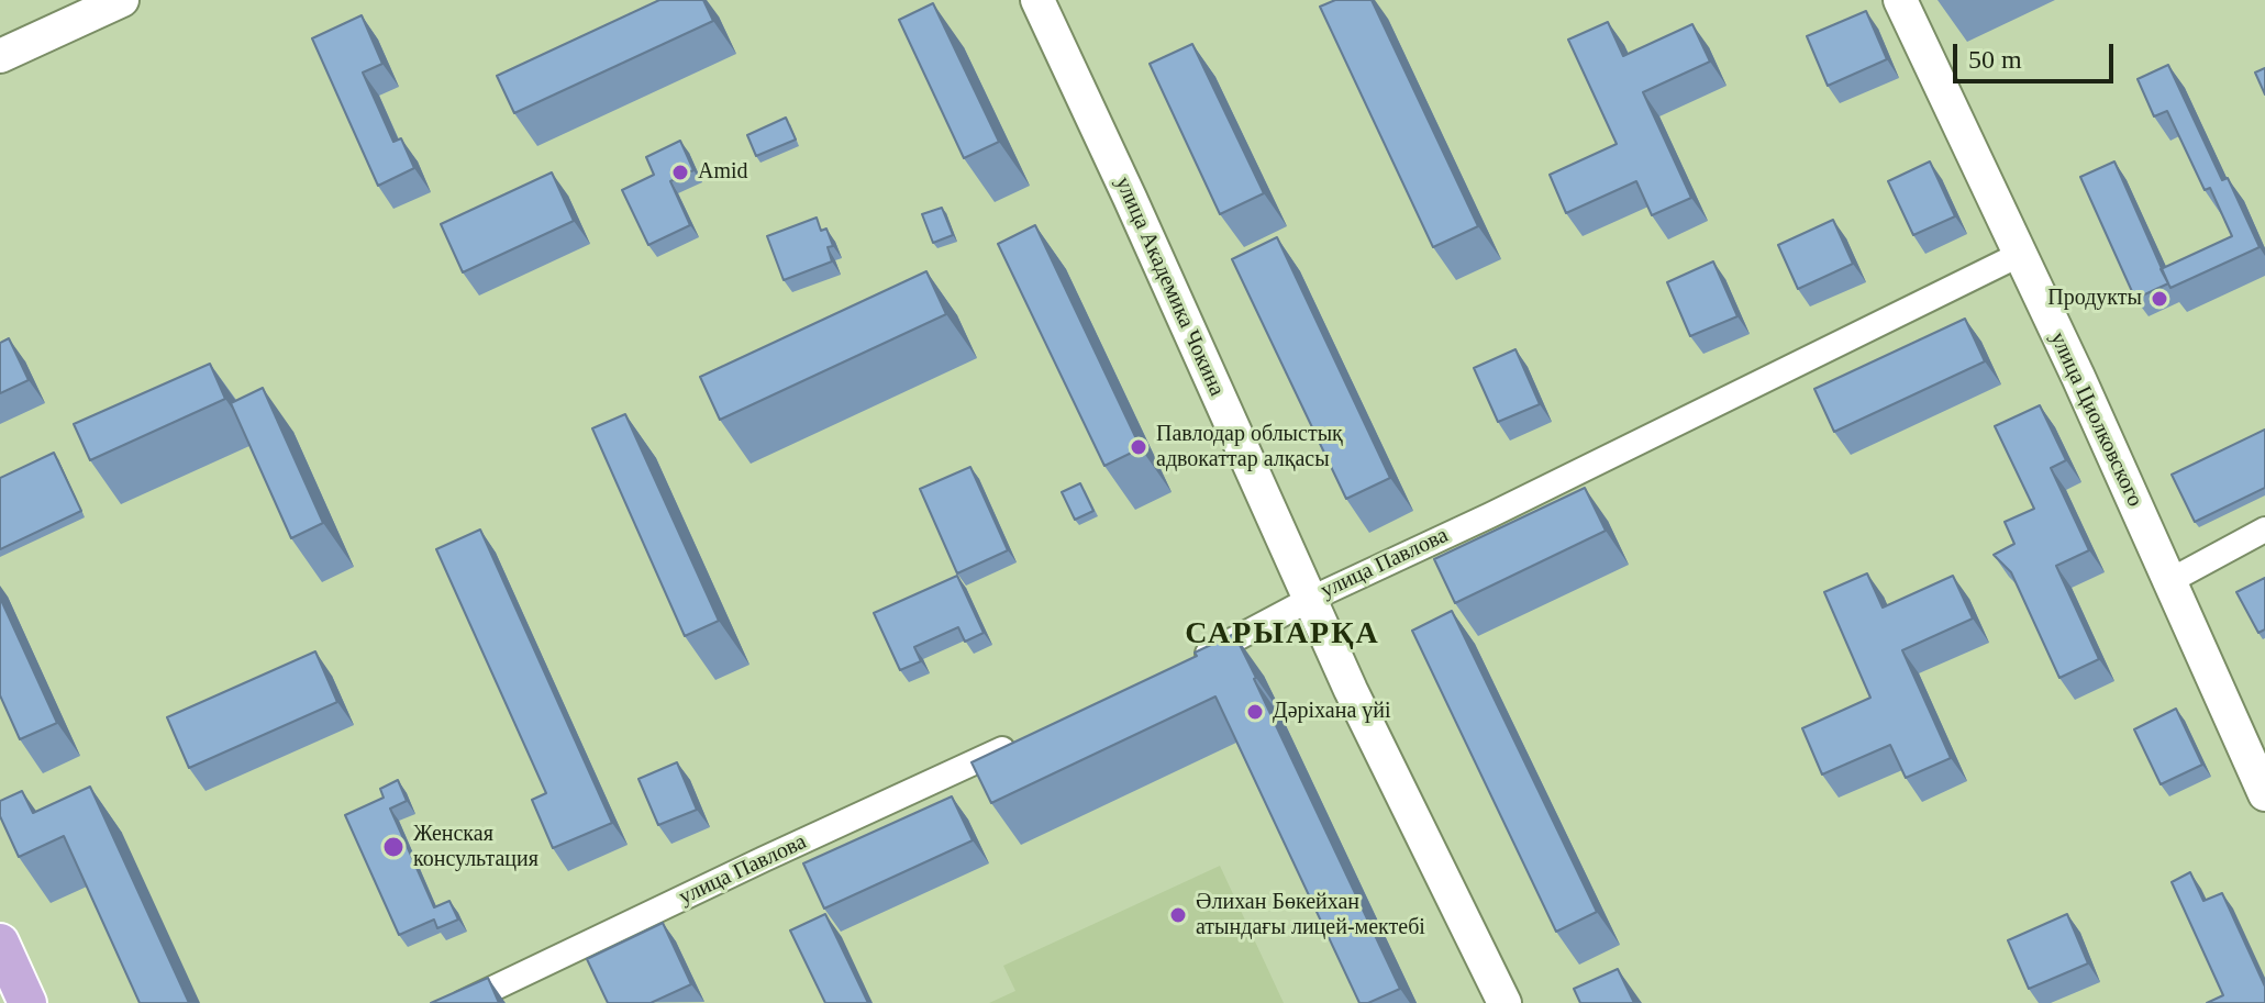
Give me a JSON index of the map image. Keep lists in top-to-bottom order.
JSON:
{
  "streets": {
    "main road": ["улица Академика Чокина", "улица Циолковского"],
    "street": ["улица Павлова"]
  },
  "crossings": [
    ["улица Академика Чокина", "улица Павлова"],
    ["улица Циолковского", "улица Павлова"]
  ],
  "districts": ["САРЫАРҚА"],
  "places": [
    "Amid",
    "Продукты",
    "Павлодар облыстық адвокаттар алқасы",
    "Дәріхана үйі",
    "Женская консультация",
    "Әлихан Бөкейхан атындағы лицей-мектебі"
  ],
  "scale_bar": "50 m"
}
